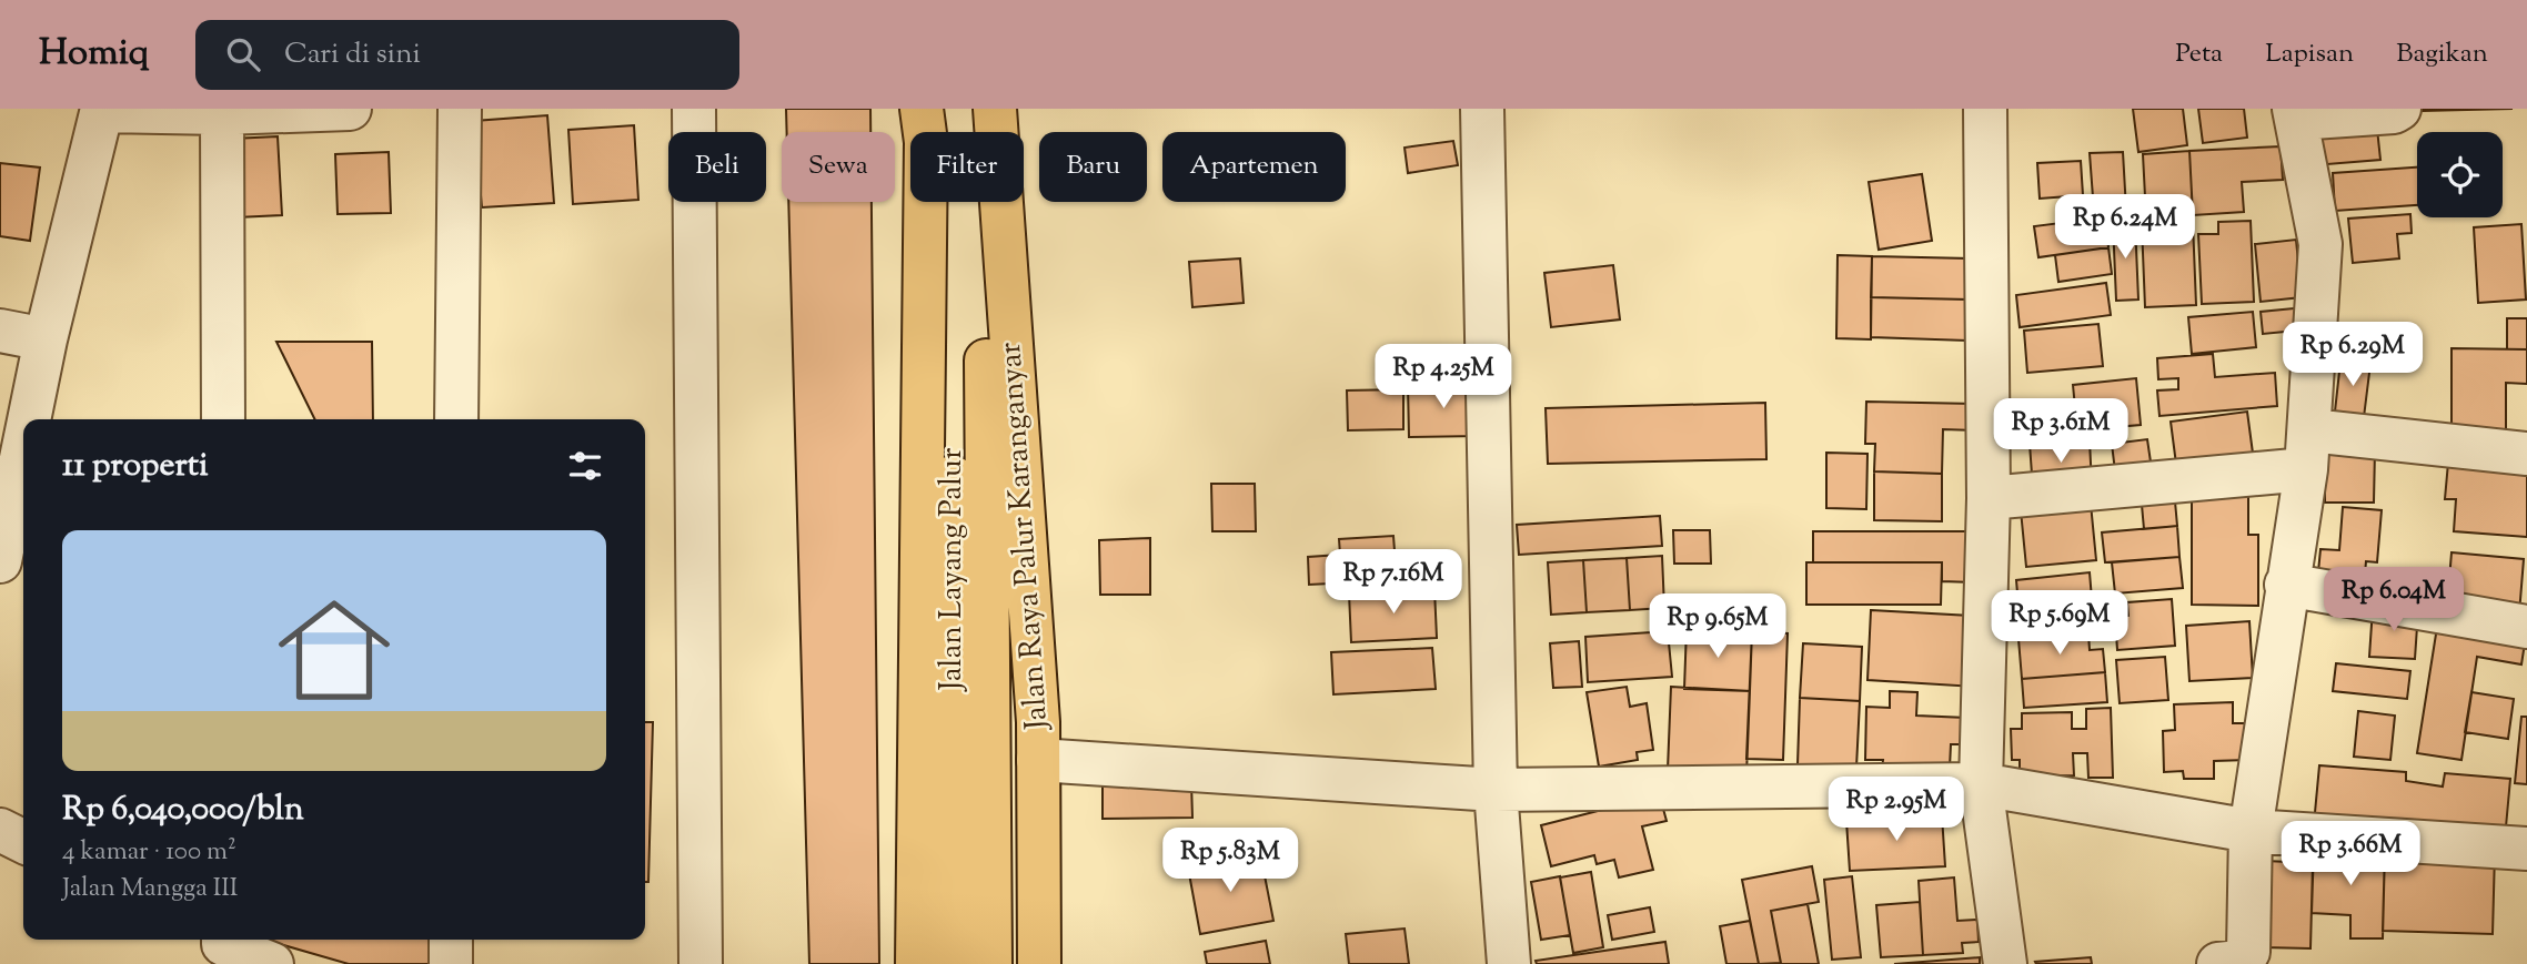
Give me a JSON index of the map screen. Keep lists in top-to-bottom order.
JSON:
{
  "streets": {
    "main road": ["Jalan Raya Palur Karanganyar", "Jalan Layang Palur"]
  },
  "page": {
    "header": "Homiq",
    "search": "Cari di sini",
    "nav": ["Peta", "Lapisan", "Bagikan"],
    "chip": [
      "Beli",
      "Sewa",
      "Filter",
      "Baru",
      "Apartemen"
    ],
    "price": [
      "Rp 6.24M",
      "Rp 6.29M",
      "Rp 4.25M",
      "Rp 3.61M",
      "Rp 7.16M",
      "Rp 6.04M",
      "Rp 5.69M",
      "Rp 9.65M",
      "Rp 2.95M",
      "Rp 3.66M",
      "Rp 5.83M"
    ],
    "heading": "11 properti",
    "list": [
      {
        "name": "Rp 6,040,000/bln",
        "note": "4 kamar · 100 m² · Jalan Mangga III"
      }
    ]
  }
}
